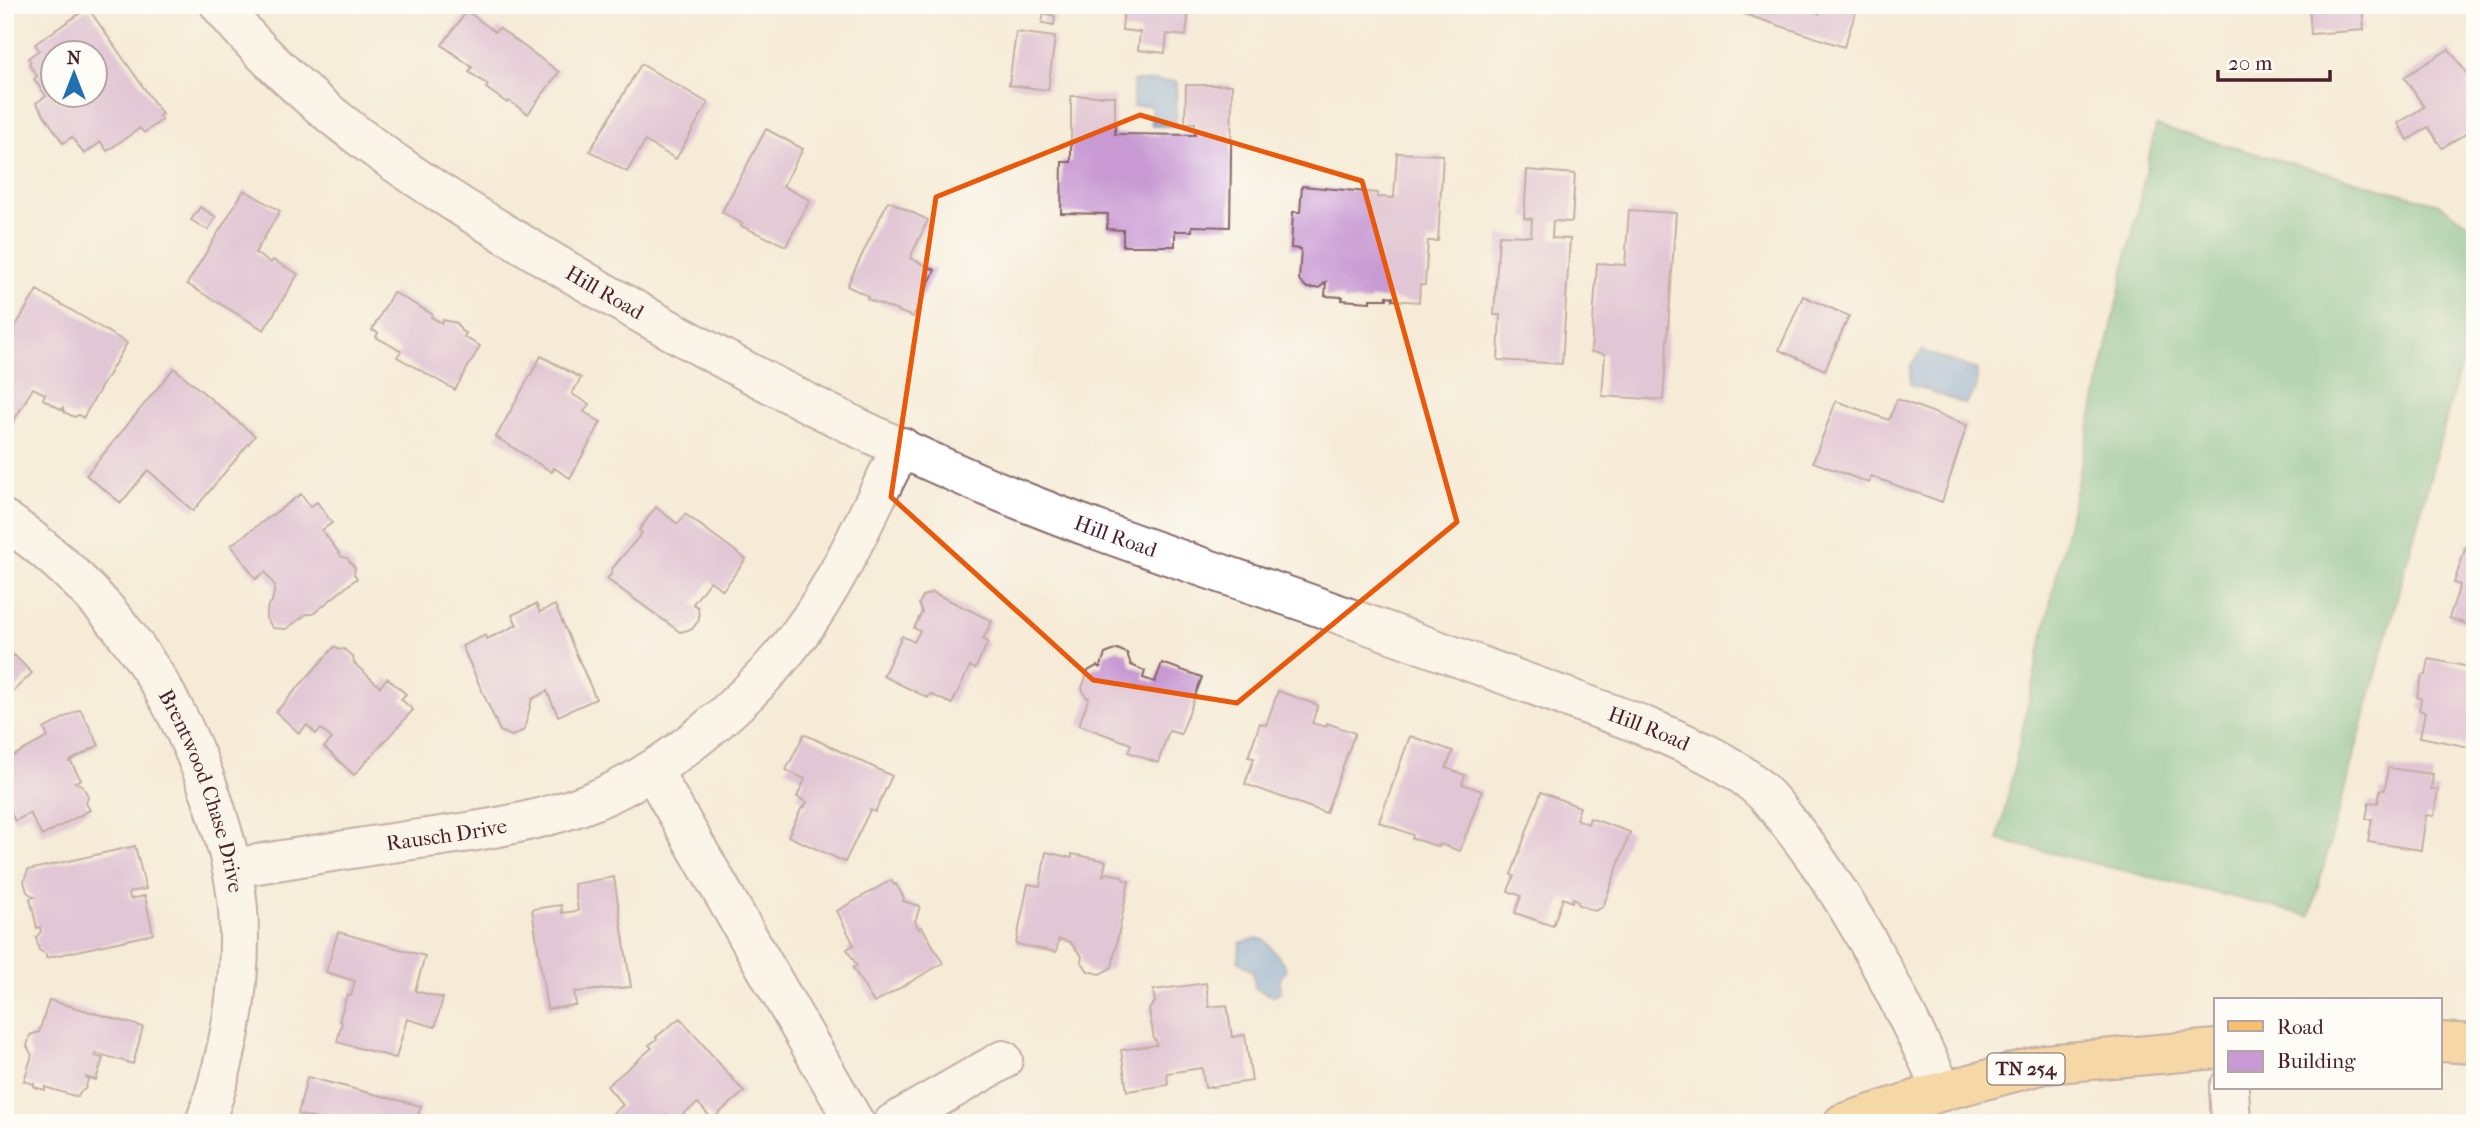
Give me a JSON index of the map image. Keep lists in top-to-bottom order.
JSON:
{
  "streets": {
    "main road": ["TN 254"],
    "street": ["Hill Road", "Brentwood Chase Drive", "Rausch Drive"]
  },
  "crossings": [
    ["Hill Road", "Rausch Drive"],
    ["Hill Road", "TN 254"],
    ["Brentwood Chase Drive", "Rausch Drive"]
  ],
  "legend": ["Road", "Building"],
  "scale_bar": "20 m",
  "north": "top"
}
